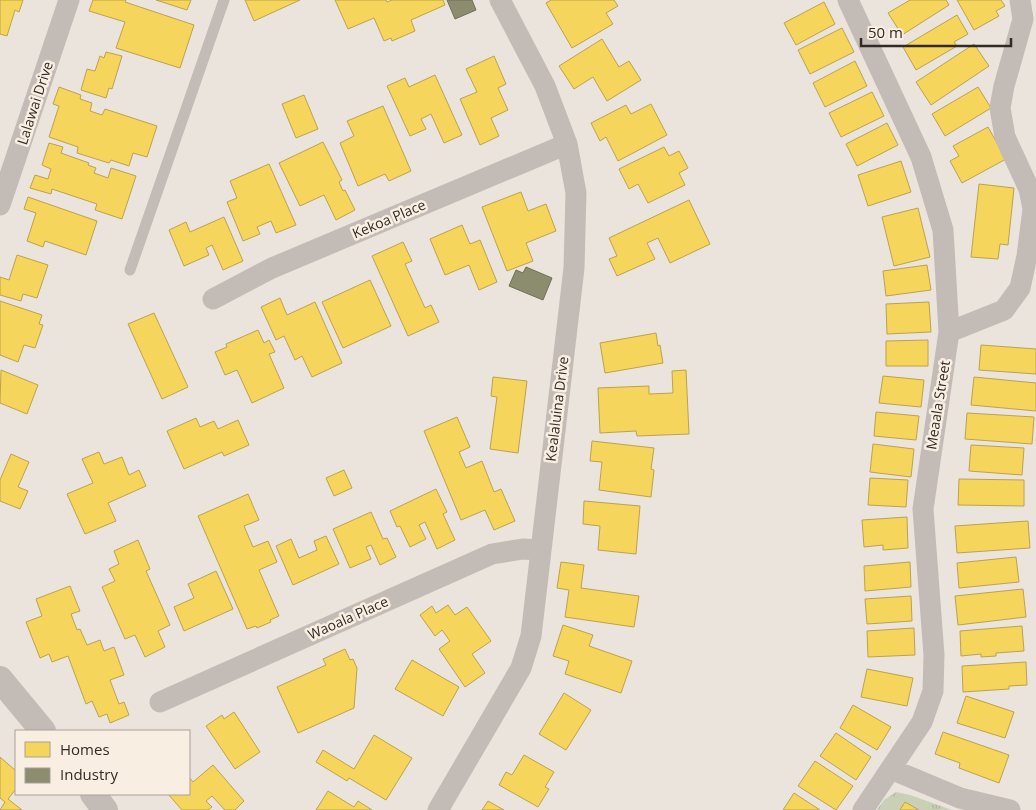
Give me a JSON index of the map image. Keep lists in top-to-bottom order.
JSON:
{
  "streets": {
    "street": [
      "Lalawai Drive",
      "Kekoa Place",
      "Meaala Street",
      "Kealaluina Drive",
      "Waoala Place"
    ]
  },
  "crossings": [
    ["Kekoa Place", "Kealaluina Drive"],
    ["Kealaluina Drive", "Waoala Place"]
  ],
  "legend": ["Homes", "Industry"],
  "scale_bar": "50 m"
}
